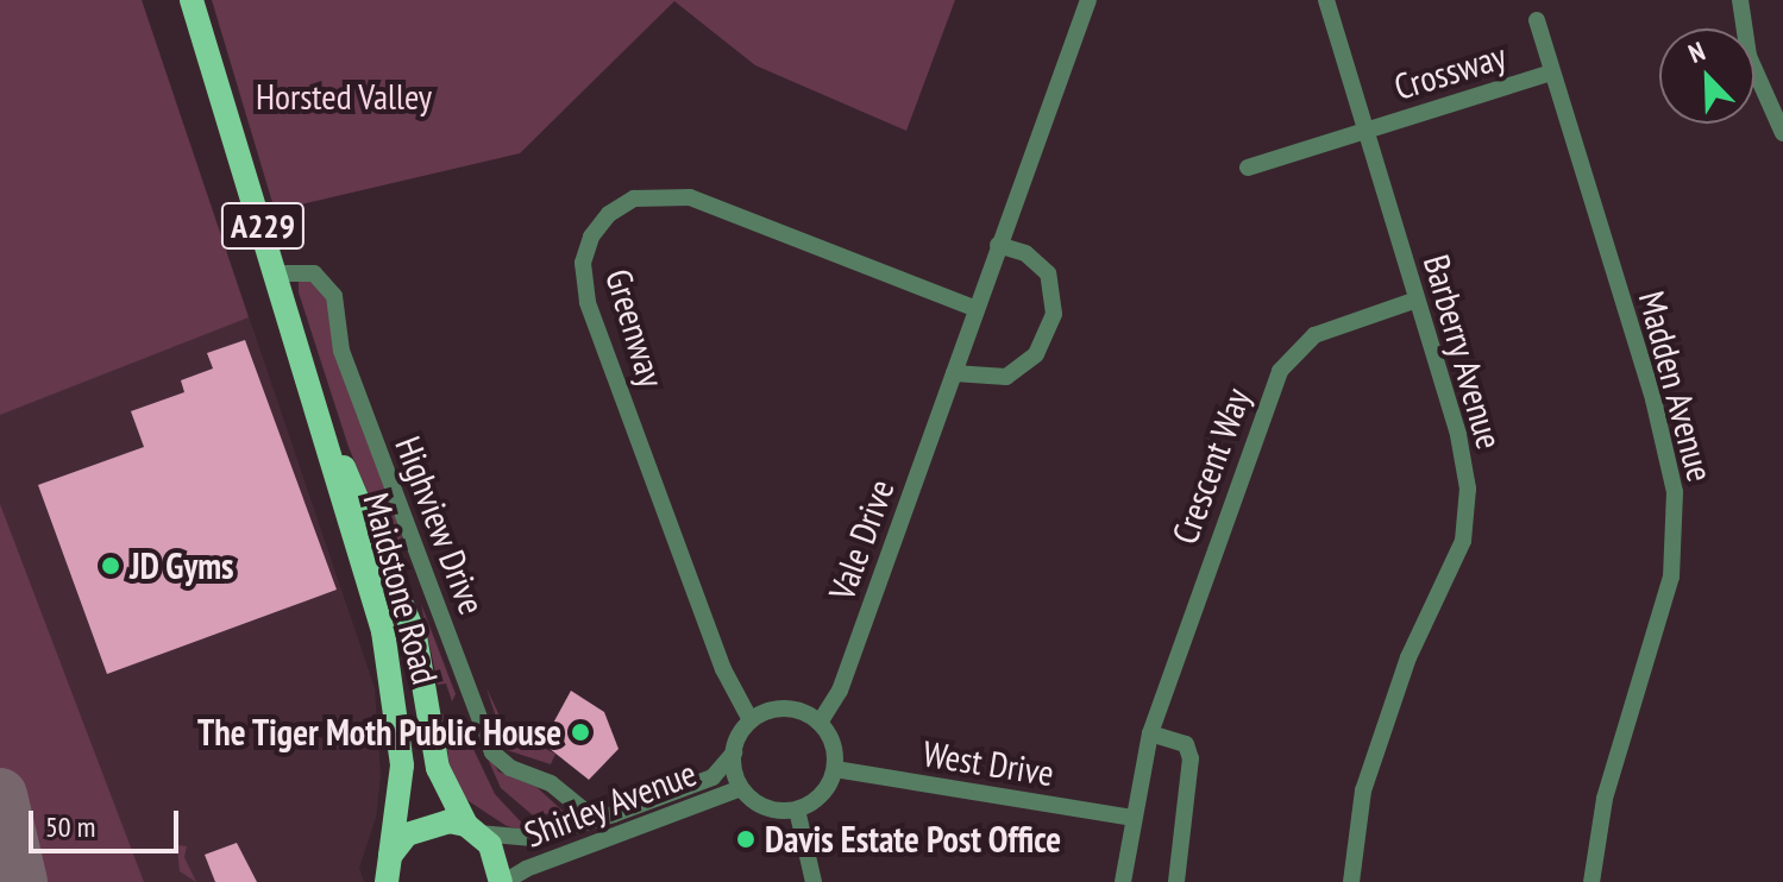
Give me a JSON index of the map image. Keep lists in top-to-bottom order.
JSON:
{
  "streets": {
    "main road": ["A229", "Maidstone Road"],
    "street": [
      "Crossway",
      "Greenway",
      "Barberry Avenue",
      "Madden Avenue",
      "Crescent Way",
      "Highview Drive",
      "Vale Drive",
      "West Drive",
      "Shirley Avenue"
    ]
  },
  "crossings": [
    ["Crossway", "Barberry Avenue"],
    ["Crossway", "Madden Avenue"],
    ["A229", "Maidstone Road"],
    ["A229", "Shirley Avenue"],
    ["Greenway", "Vale Drive"],
    ["Greenway", "West Drive"],
    ["Greenway", "Shirley Avenue"],
    ["Barberry Avenue", "Crescent Way"],
    ["Crescent Way", "West Drive"],
    ["Highview Drive", "Maidstone Road"],
    ["Highview Drive", "Shirley Avenue"],
    ["Vale Drive", "West Drive"],
    ["Vale Drive", "Shirley Avenue"],
    ["Maidstone Road", "Shirley Avenue"],
    ["West Drive", "Shirley Avenue"]
  ],
  "parks": ["Horsted Valley"],
  "places": ["JD Gyms", "The Tiger Moth Public House", "Davis Estate Post Office"],
  "scale_bar": "50 m",
  "north": "top left"
}
